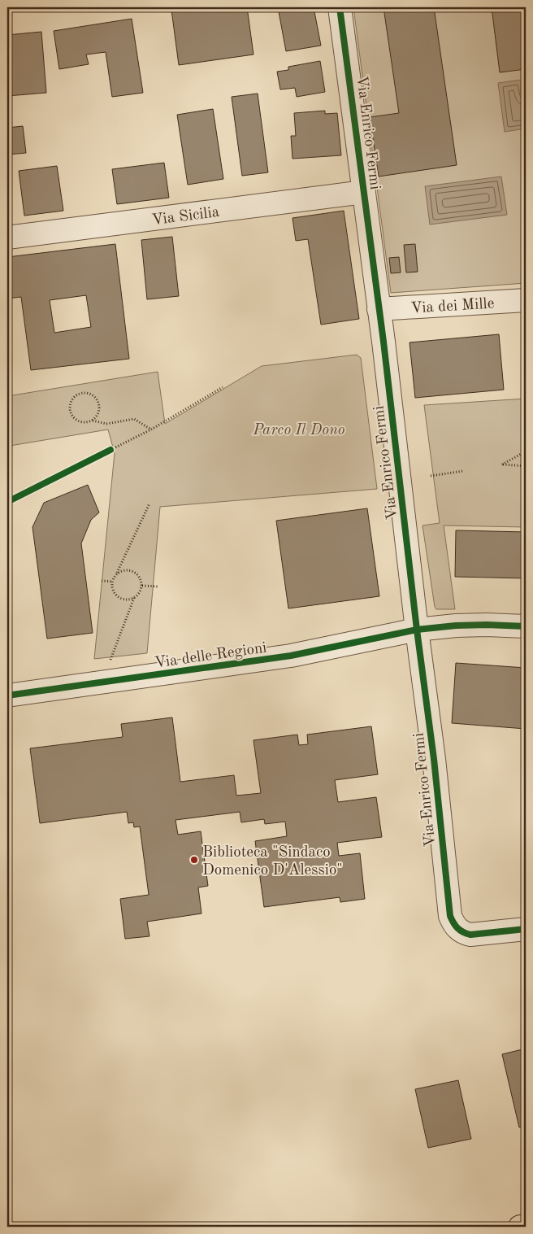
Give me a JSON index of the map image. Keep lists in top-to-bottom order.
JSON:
{
  "streets": {
    "street": [
      "Via Enrico Fermi",
      "Via Sicilia",
      "Via dei Mille",
      "Via delle Regioni"
    ]
  },
  "crossings": [
    ["Via Enrico Fermi", "Via Sicilia"],
    ["Via Enrico Fermi", "Via dei Mille"],
    ["Via Enrico Fermi", "Via delle Regioni"]
  ],
  "parks": ["Parco Il Dono"],
  "places": ["Biblioteca \"Sindaco Domenico D'Alessio\""]
}
